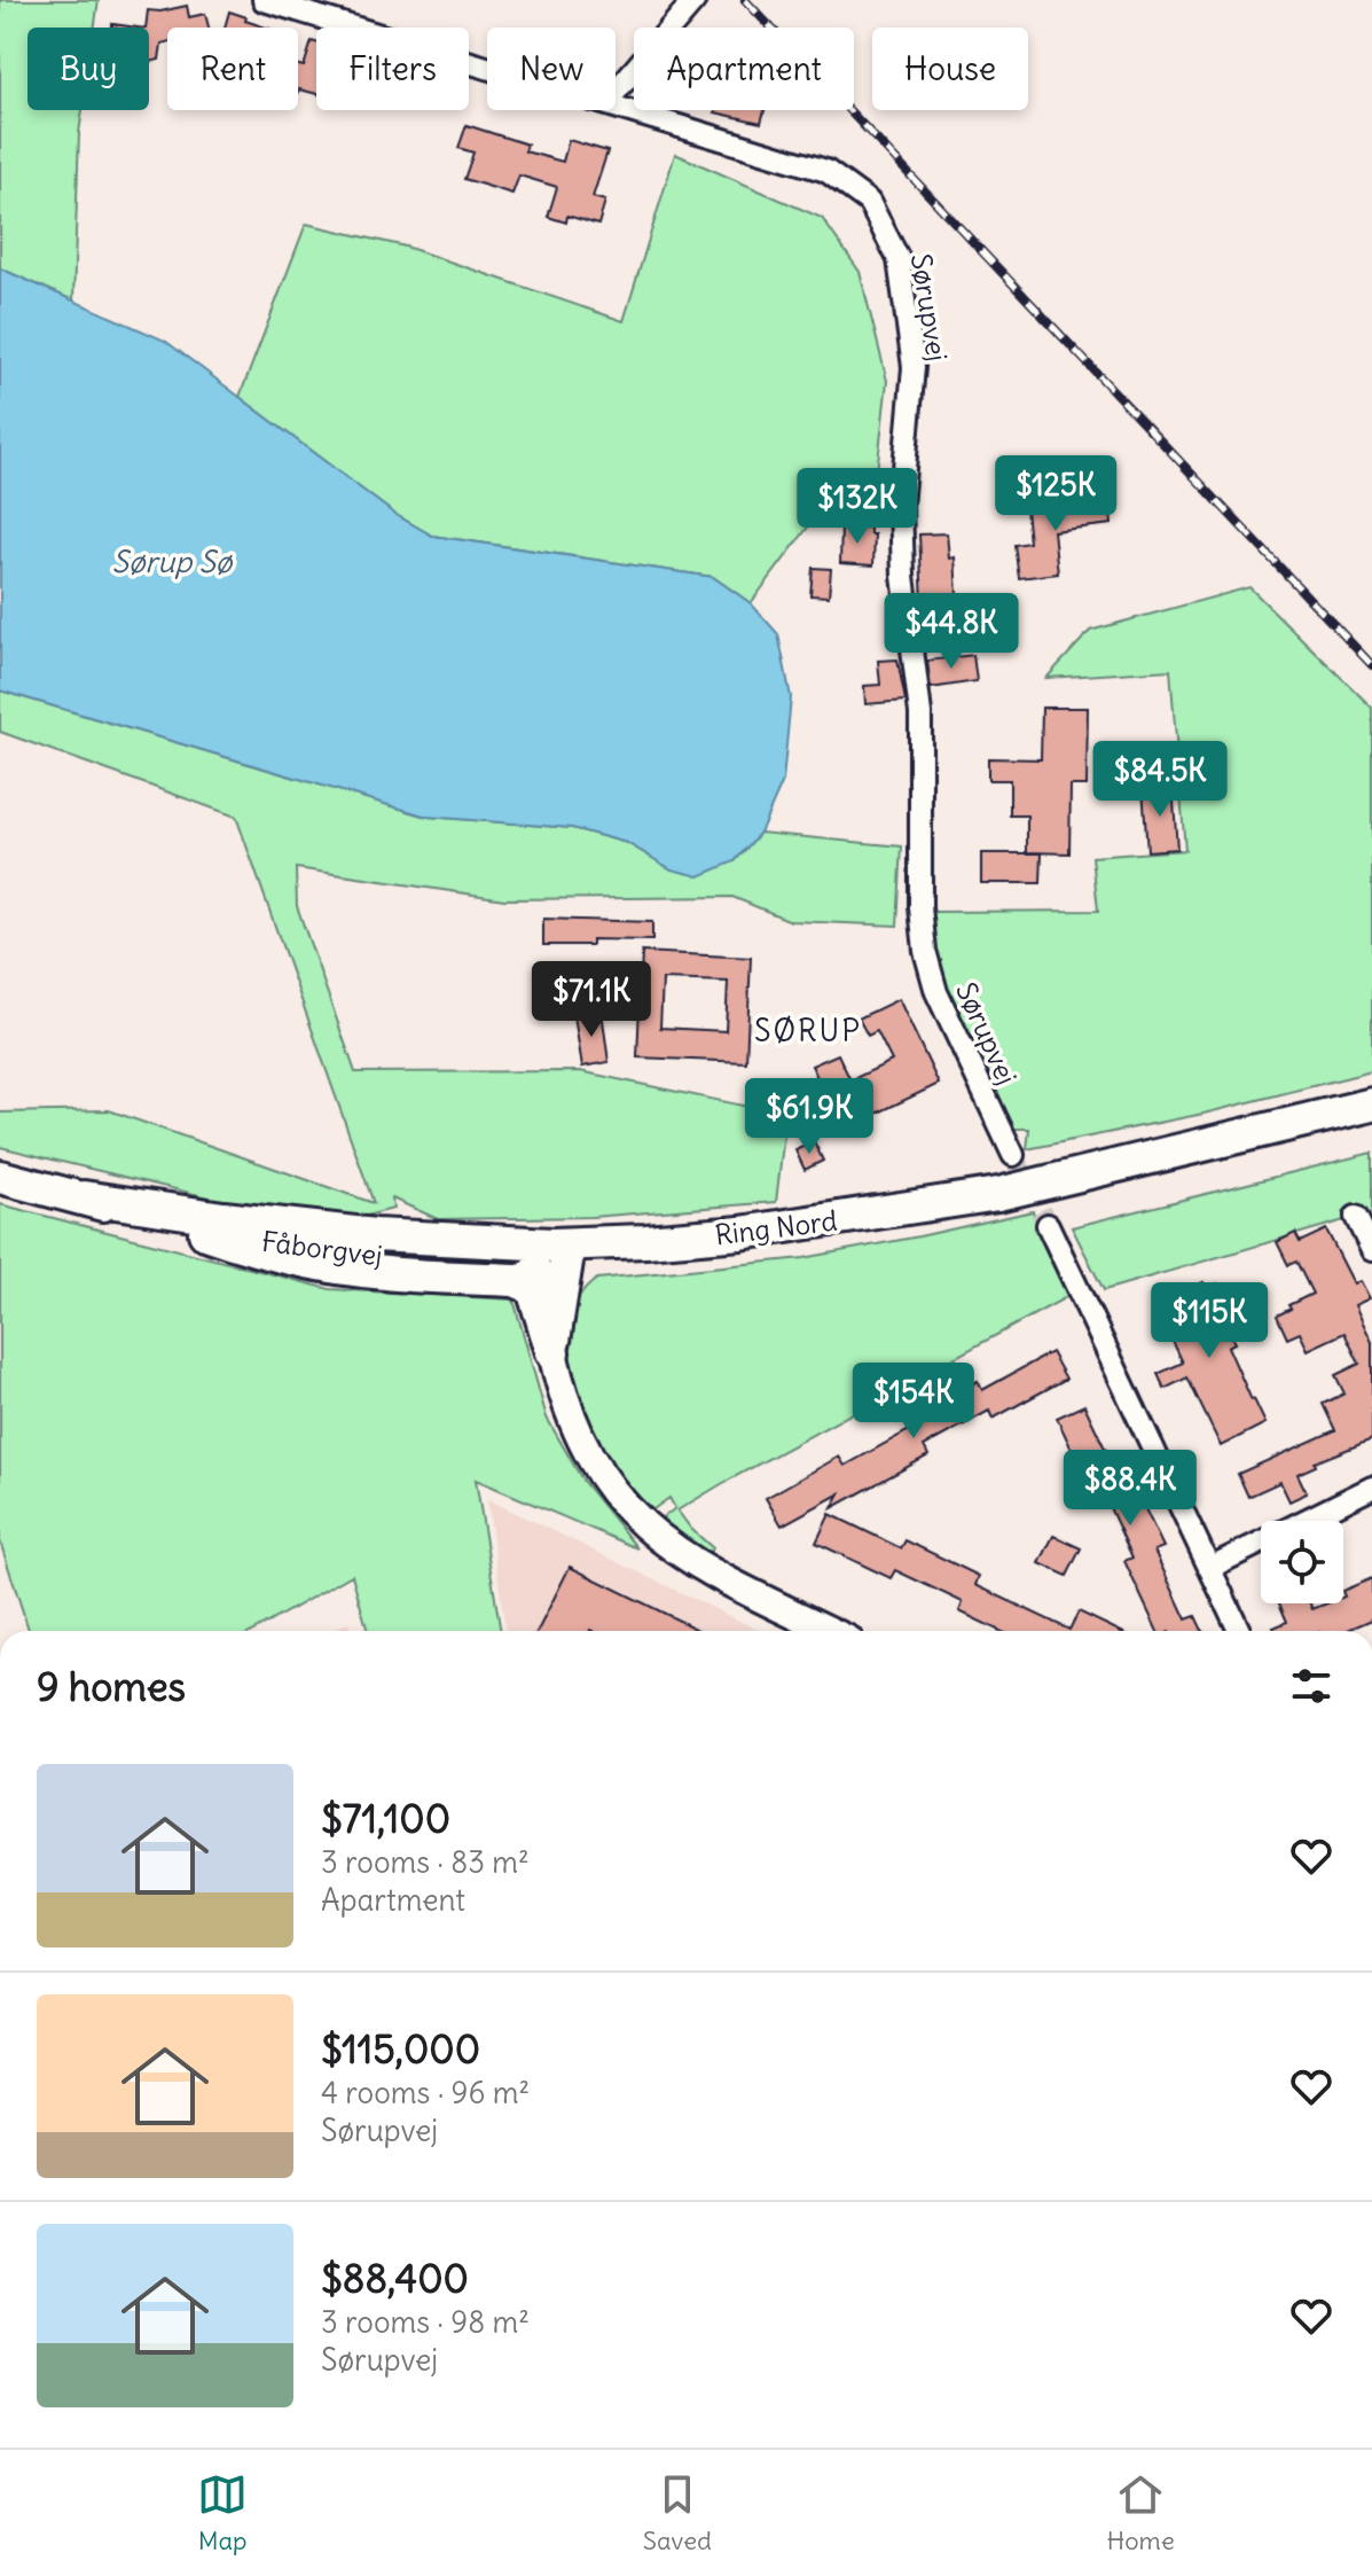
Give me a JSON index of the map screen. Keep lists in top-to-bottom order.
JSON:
{
  "streets": {
    "main road": ["Ring Nord", "Fåborgvej"],
    "street": ["Sørupvej"]
  },
  "crossings": [
    ["Ring Nord", "Fåborgvej"]
  ],
  "districts": ["SØRUP"],
  "water": ["Sørup Sø"],
  "page": {
    "chip": [
      "Buy",
      "Rent",
      "Filters",
      "New",
      "Apartment",
      "House"
    ],
    "price": [
      "$125K",
      "$132K",
      "$44.8K",
      "$84.5K",
      "$71.1K",
      "$61.9K",
      "$115K",
      "$154K",
      "$88.4K"
    ],
    "heading": "9 homes",
    "list": [
      {
        "name": "$71,100",
        "note": "3 rooms · 83 m² · Apartment"
      },
      {
        "name": "$115,000",
        "note": "4 rooms · 96 m² · Sørupvej"
      },
      {
        "name": "$88,400",
        "note": "3 rooms · 98 m² · Sørupvej"
      }
    ],
    "tabs": ["Map", "Saved", "Home"]
  }
}
